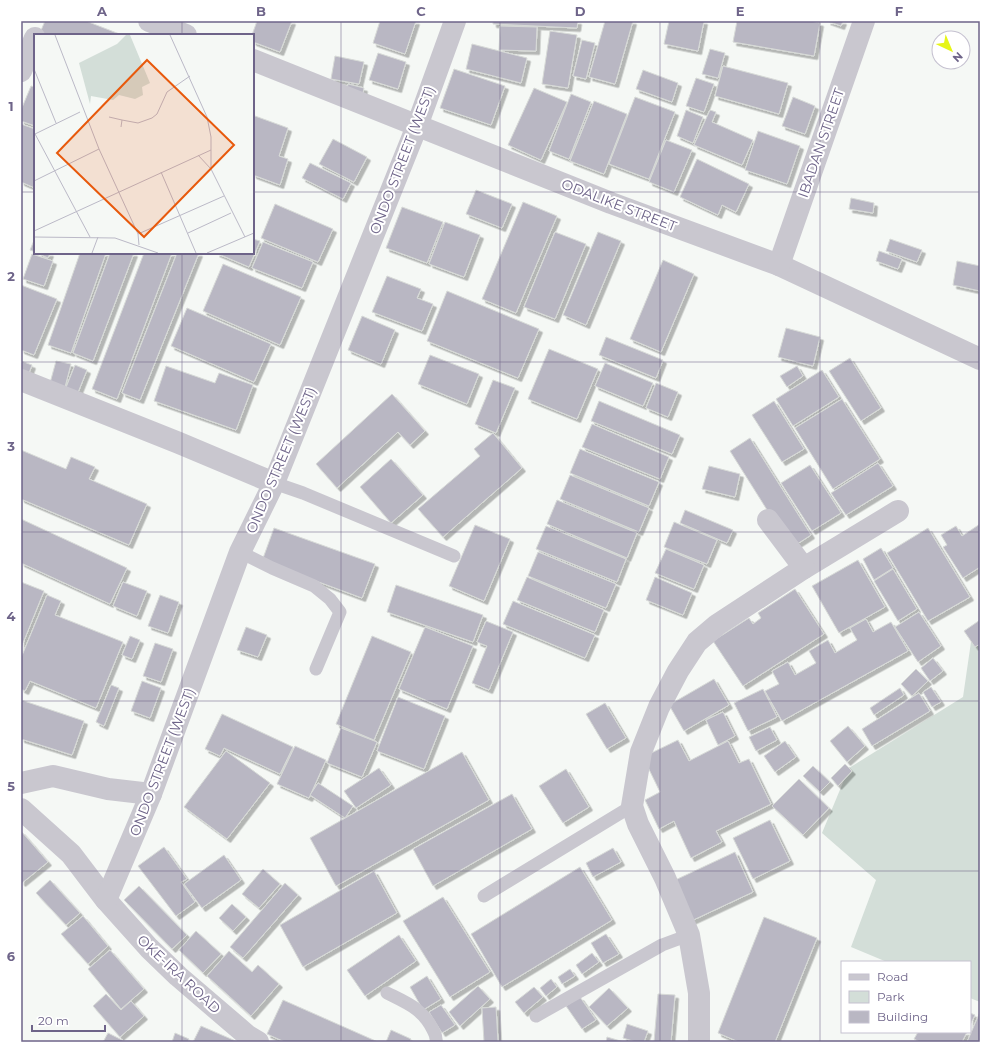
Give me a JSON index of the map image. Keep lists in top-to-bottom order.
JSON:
{
  "streets": {
    "street": [
      "IBADAN STREET",
      "ONDO STREET (WEST)",
      "ODALIKE STREET",
      "OKE-IRA ROAD"
    ]
  },
  "crossings": [
    ["IBADAN STREET", "ODALIKE STREET"],
    ["ONDO STREET (WEST)", "ODALIKE STREET"],
    ["ONDO STREET (WEST)", "OKE-IRA ROAD"]
  ],
  "legend": ["Road", "Park", "Building"],
  "scale_bar": "20 m",
  "north": "bottom right",
  "grid": {
    "columns": [
      "A",
      "B",
      "C",
      "D",
      "E",
      "F"
    ],
    "rows": [
      "1",
      "2",
      "3",
      "4",
      "5",
      "6"
    ]
  }
}
